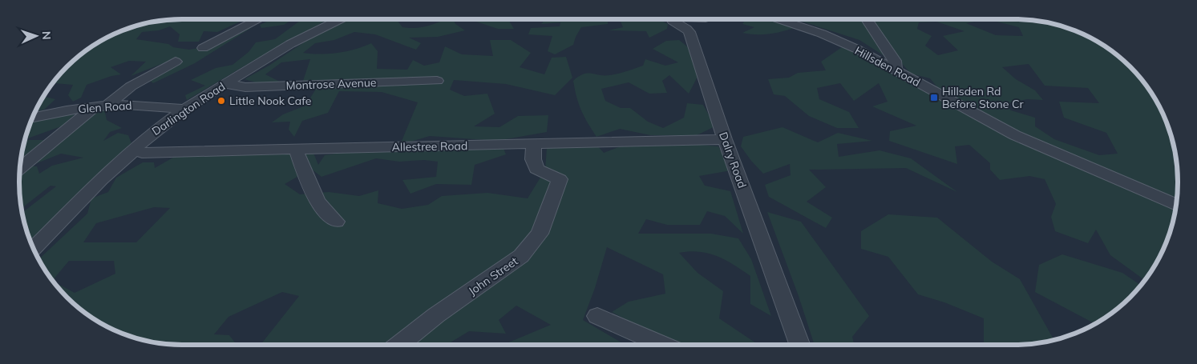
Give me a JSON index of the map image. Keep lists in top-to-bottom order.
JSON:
{
  "streets": {
    "street": [
      "Hillsden Road",
      "Montrose Avenue",
      "Glen Road",
      "Darlington Road",
      "Allestree Road",
      "Dalry Road",
      "John Street"
    ]
  },
  "crossings": [
    ["Montrose Avenue", "Darlington Road"],
    ["Glen Road", "Darlington Road"],
    ["Darlington Road", "Allestree Road"],
    ["Allestree Road", "Dalry Road"],
    ["Allestree Road", "John Street"]
  ],
  "places": {
    "transit": ["Hillsden Rd Before Stone Cr"],
    "other": ["Little Nook Cafe"]
  },
  "north": "right"
}
